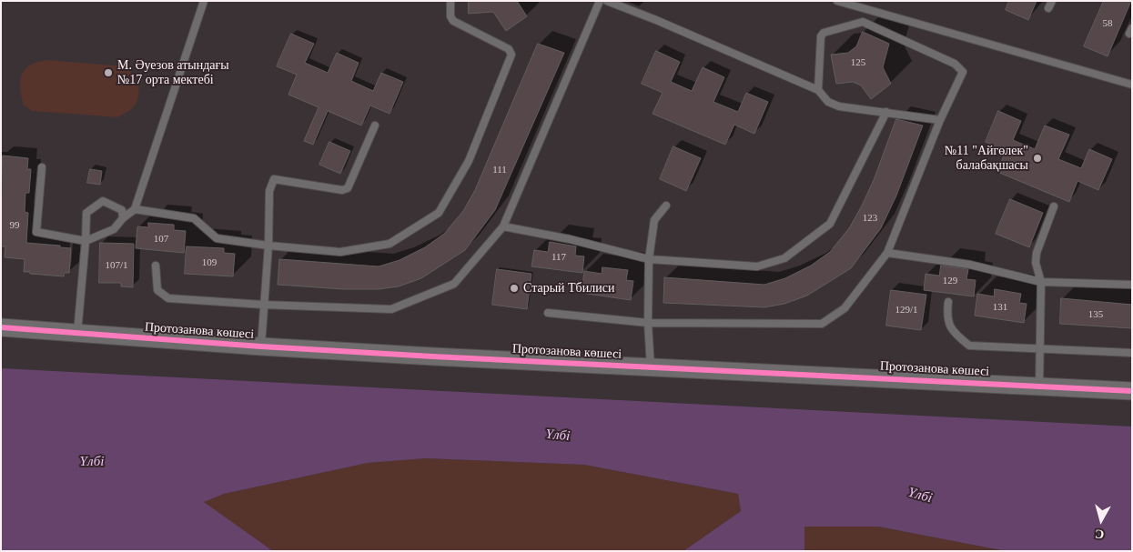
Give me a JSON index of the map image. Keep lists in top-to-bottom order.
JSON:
{
  "streets": {
    "street": ["Протозанова көшесі"]
  },
  "water": ["Үлбі"],
  "places": ["М. Әуезов атындағы №17 орта мектебі", "№11 \"Айгөлек\" балабақшасы", "Старый Тбилиси"],
  "house_numbers": [
    "58",
    "125",
    "111",
    "123",
    "99",
    "107",
    "117",
    "109",
    "107/1",
    "129",
    "131",
    "129/1",
    "135"
  ],
  "north": "bottom"
}
